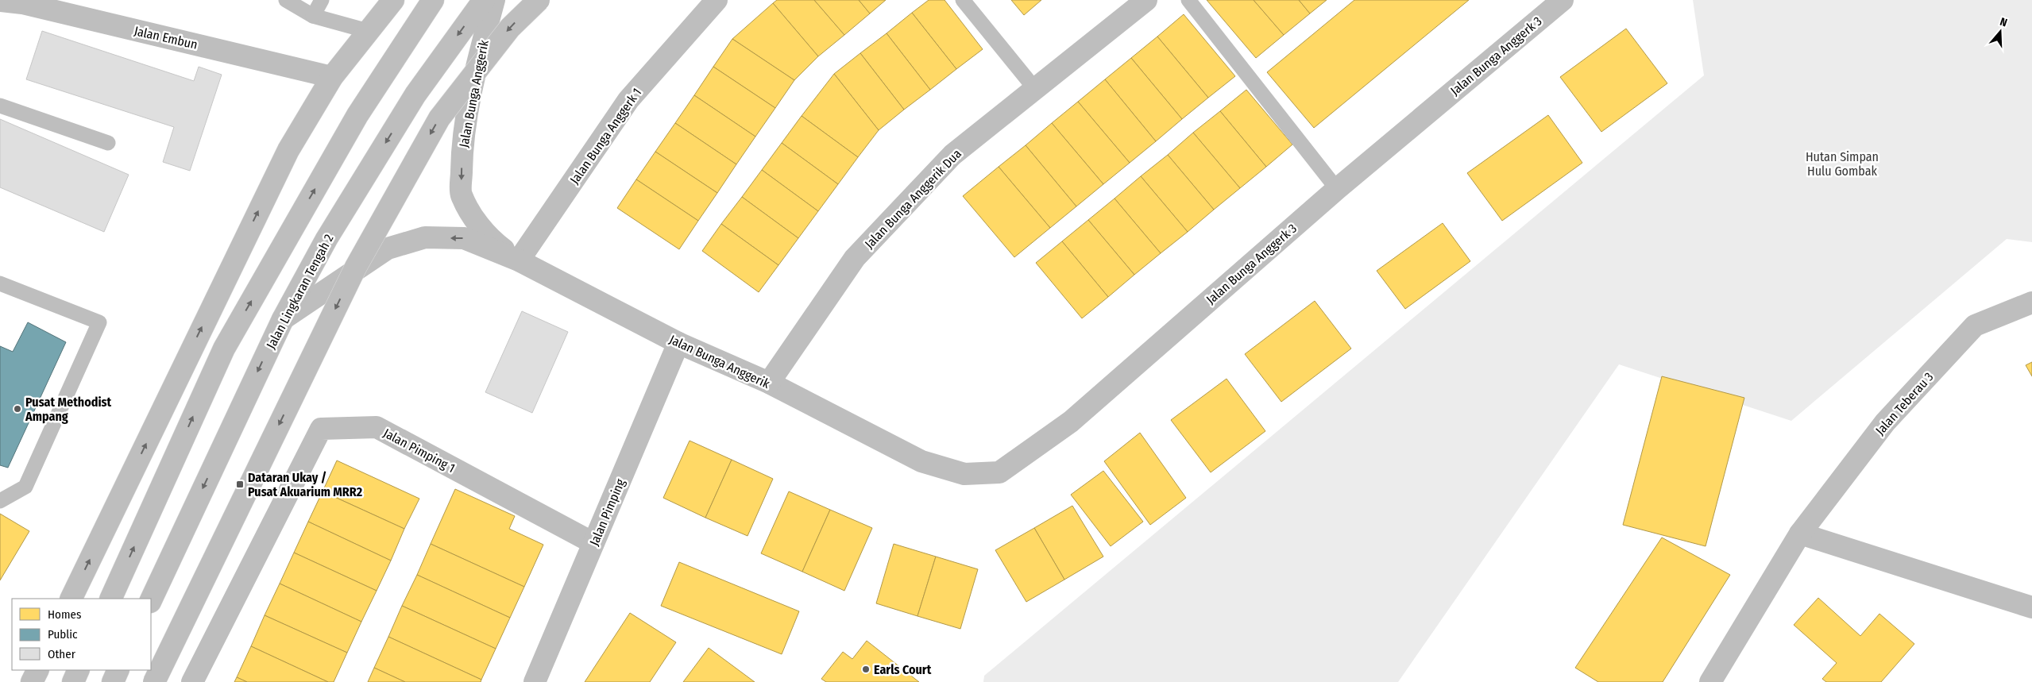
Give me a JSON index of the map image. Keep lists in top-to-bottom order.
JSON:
{
  "streets": {
    "main road": [
      "Jalan Embun",
      "Jalan Bunga Anggerk 3",
      "Jalan Bunga Anggerik",
      "Jalan Bunga Anggerk 1",
      "Jalan Bunga Anggerik Dua",
      "Jalan Lingkaran Tengah 2",
      "Jalan Teberau 3",
      "Jalan Pimping 1",
      "Jalan Pimping"
    ]
  },
  "crossings": [
    ["Jalan Bunga Anggerk 3", "Jalan Bunga Anggerik"],
    ["Jalan Bunga Anggerik", "Jalan Bunga Anggerk 1"],
    ["Jalan Bunga Anggerik", "Jalan Bunga Anggerik Dua"],
    ["Jalan Bunga Anggerik", "Jalan Lingkaran Tengah 2"],
    ["Jalan Bunga Anggerik", "Jalan Pimping"],
    ["Jalan Pimping 1", "Jalan Pimping"]
  ],
  "parks": ["Hutan Simpan Hulu Gombak"],
  "places": {
    "other": ["Pusat Methodist Ampang", "Earls Court"],
    "transit": ["Dataran Ukay / Pusat Akuarium MRR2"]
  },
  "legend": ["Homes", "Public", "Other"],
  "north": "top"
}
